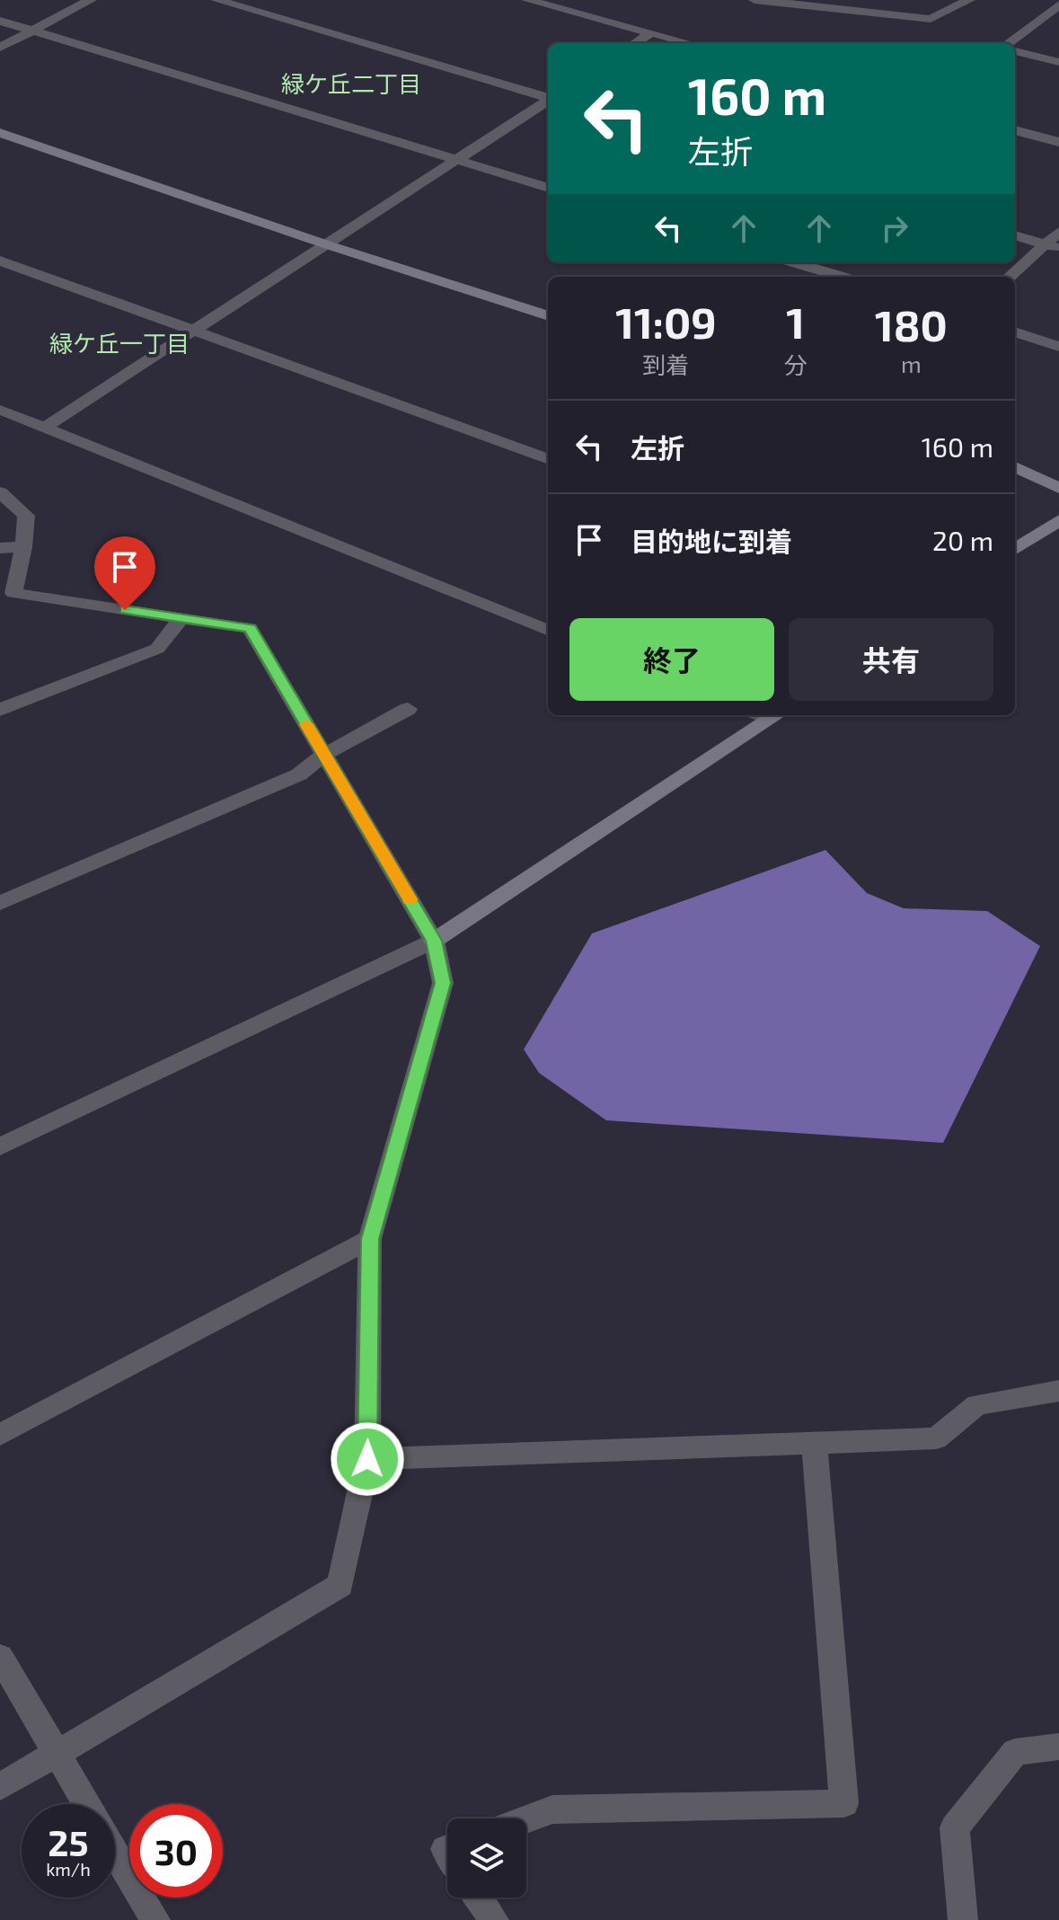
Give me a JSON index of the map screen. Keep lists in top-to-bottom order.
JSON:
{
  "districts": ["緑ケ丘二丁目", "緑ケ丘一丁目"],
  "page": {
    "turn": ["160 m", "左折"],
    "eta": [
      "11:09",
      "到着",
      "1",
      "分",
      "180",
      "m"
    ],
    "list": [
      {
        "name": "左折",
        "value": "160 m"
      },
      {
        "name": "目的地に到着",
        "value": "20 m"
      }
    ],
    "buttons": ["終了", "共有"],
    "speed": "25 km/h",
    "limit": "30"
  }
}
